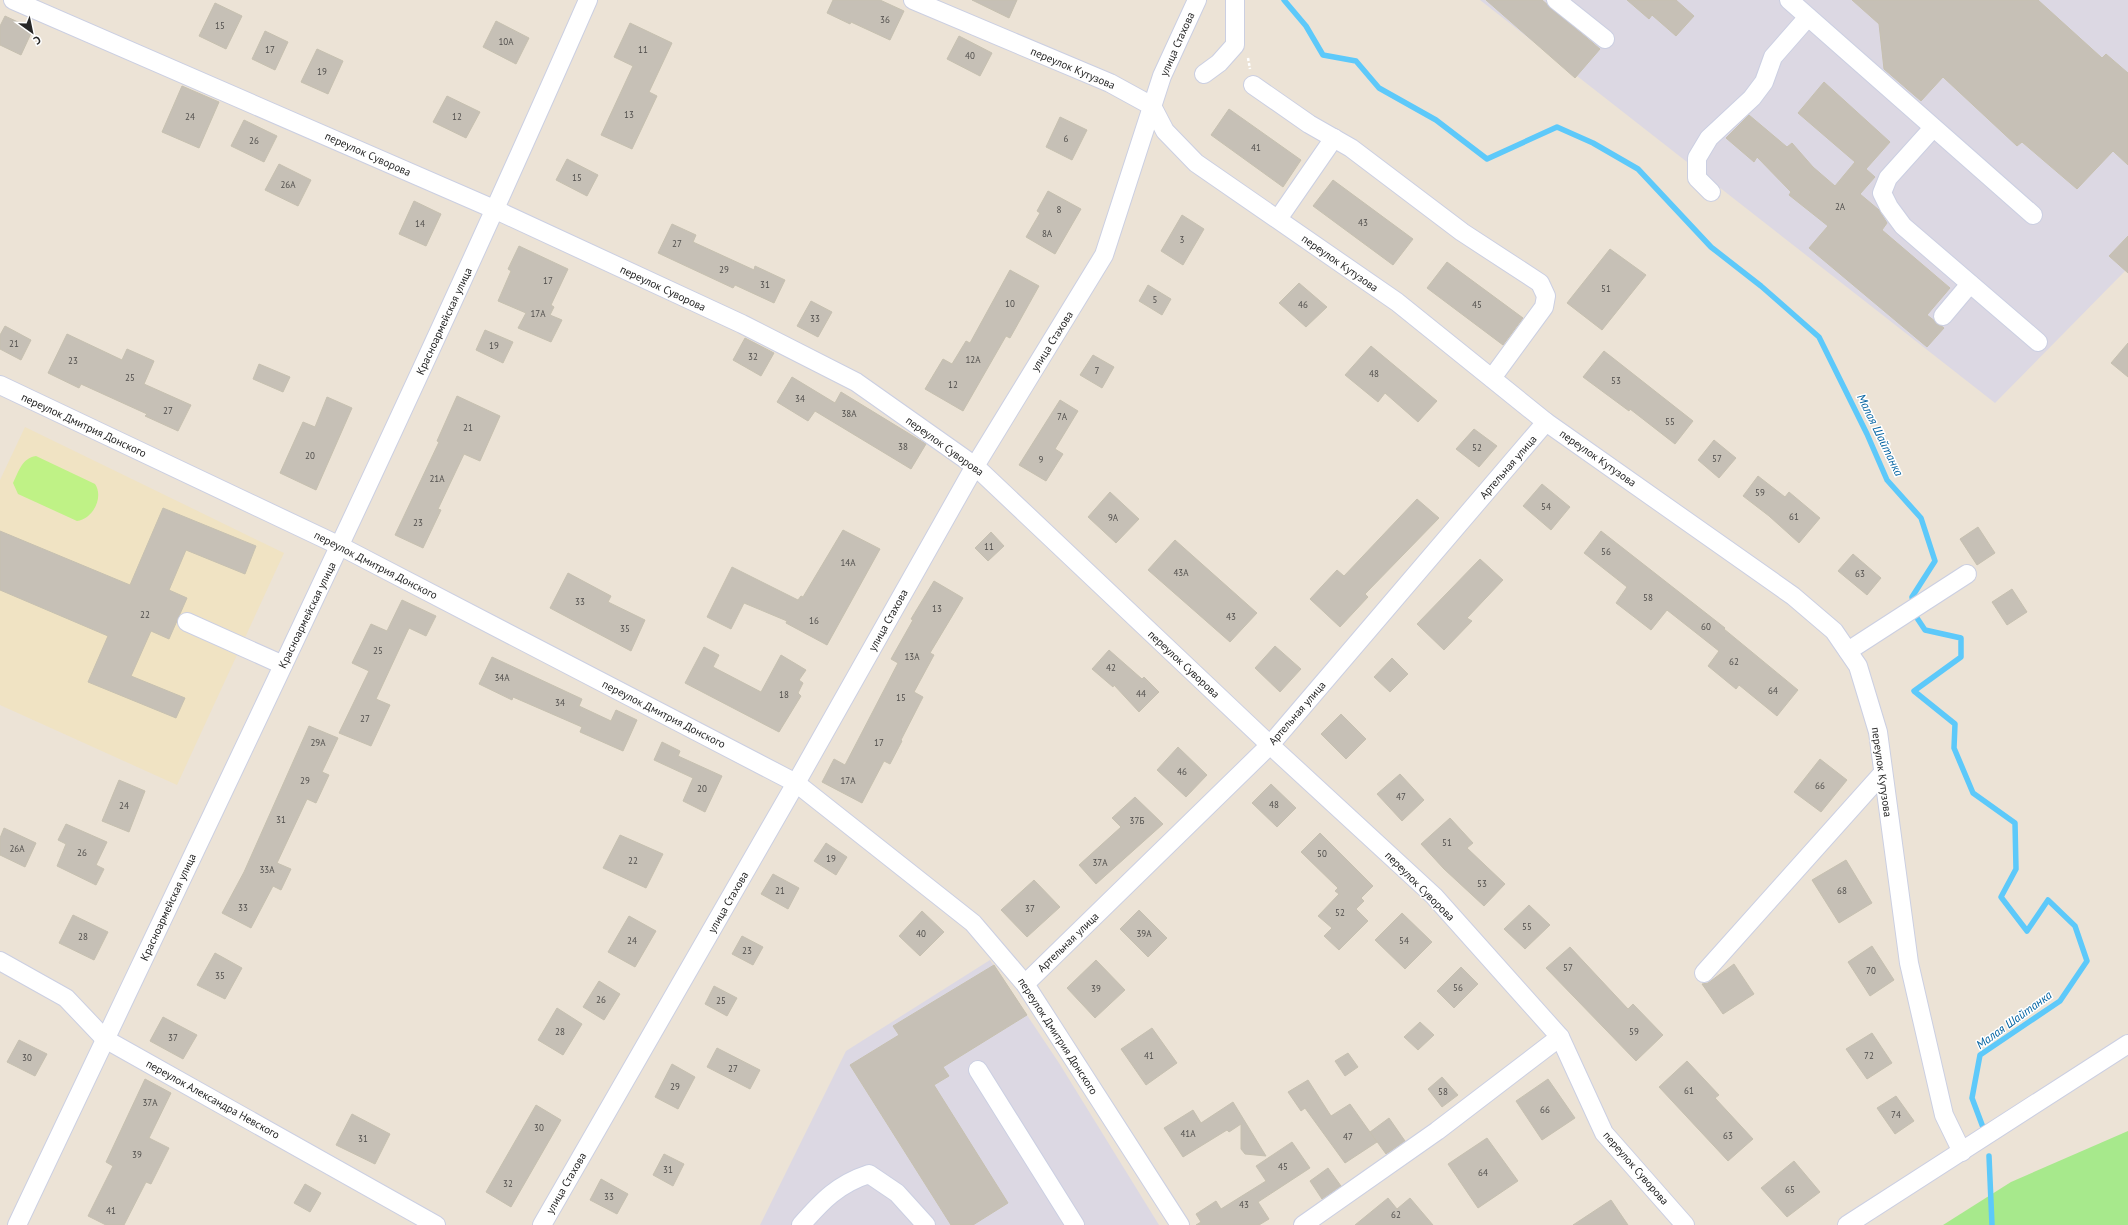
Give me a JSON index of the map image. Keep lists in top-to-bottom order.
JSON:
{
  "streets": {
    "street": [
      "улица Стахова",
      "переулок Кутузова",
      "переулок Суворова",
      "Красноармейская улица",
      "переулок Дмитрия Донского",
      "Артельная улица",
      "переулок Александра Невского"
    ]
  },
  "crossings": [
    ["улица Стахова", "переулок Кутузова"],
    ["улица Стахова", "переулок Суворова"],
    ["улица Стахова", "переулок Дмитрия Донского"],
    ["переулок Кутузова", "Артельная улица"],
    ["переулок Суворова", "Красноармейская улица"],
    ["переулок Суворова", "Артельная улица"],
    ["Красноармейская улица", "переулок Дмитрия Донского"],
    ["Красноармейская улица", "переулок Александра Невского"],
    ["переулок Дмитрия Донского", "Артельная улица"]
  ],
  "water": ["Малая Шайтанка"],
  "house_numbers": [
    "36",
    "15",
    "10А",
    "17",
    "11",
    "40",
    "19",
    "13",
    "24",
    "12",
    "6",
    "26",
    "41",
    "15",
    "26А",
    "2А",
    "8",
    "43",
    "14",
    "8А",
    "3",
    "27",
    "29",
    "17",
    "31",
    "51",
    "5",
    "10",
    "46",
    "45",
    "17А",
    "33",
    "21",
    "19",
    "32",
    "12А",
    "23",
    "7",
    "48",
    "25",
    "53",
    "12",
    "34",
    "27",
    "38А",
    "7А",
    "55",
    "21",
    "38",
    "52",
    "20",
    "57",
    "9",
    "21А",
    "59",
    "54",
    "61",
    "9А",
    "23",
    "11",
    "56",
    "14А",
    "43А",
    "63",
    "58",
    "33",
    "13",
    "22",
    "43",
    "16",
    "60",
    "35",
    "25",
    "13А",
    "62",
    "42",
    "34А",
    "64",
    "44",
    "18",
    "15",
    "34",
    "27",
    "29А",
    "17",
    "46",
    "29",
    "17А",
    "66",
    "20",
    "47",
    "48",
    "24",
    "31",
    "37Б",
    "51",
    "26А",
    "26",
    "50",
    "19",
    "22",
    "37А",
    "33А",
    "53",
    "21",
    "68",
    "33",
    "37",
    "52",
    "55",
    "40",
    "39А",
    "28",
    "24",
    "54",
    "23",
    "57",
    "70",
    "35",
    "56",
    "39",
    "26",
    "25",
    "28",
    "59",
    "37",
    "41",
    "72",
    "30",
    "27",
    "29",
    "61",
    "58",
    "37А",
    "66",
    "74",
    "30",
    "41А",
    "63",
    "47",
    "31",
    "39",
    "45",
    "31",
    "64",
    "32",
    "65",
    "33",
    "43",
    "41",
    "62"
  ],
  "north": "bottom right"
}
